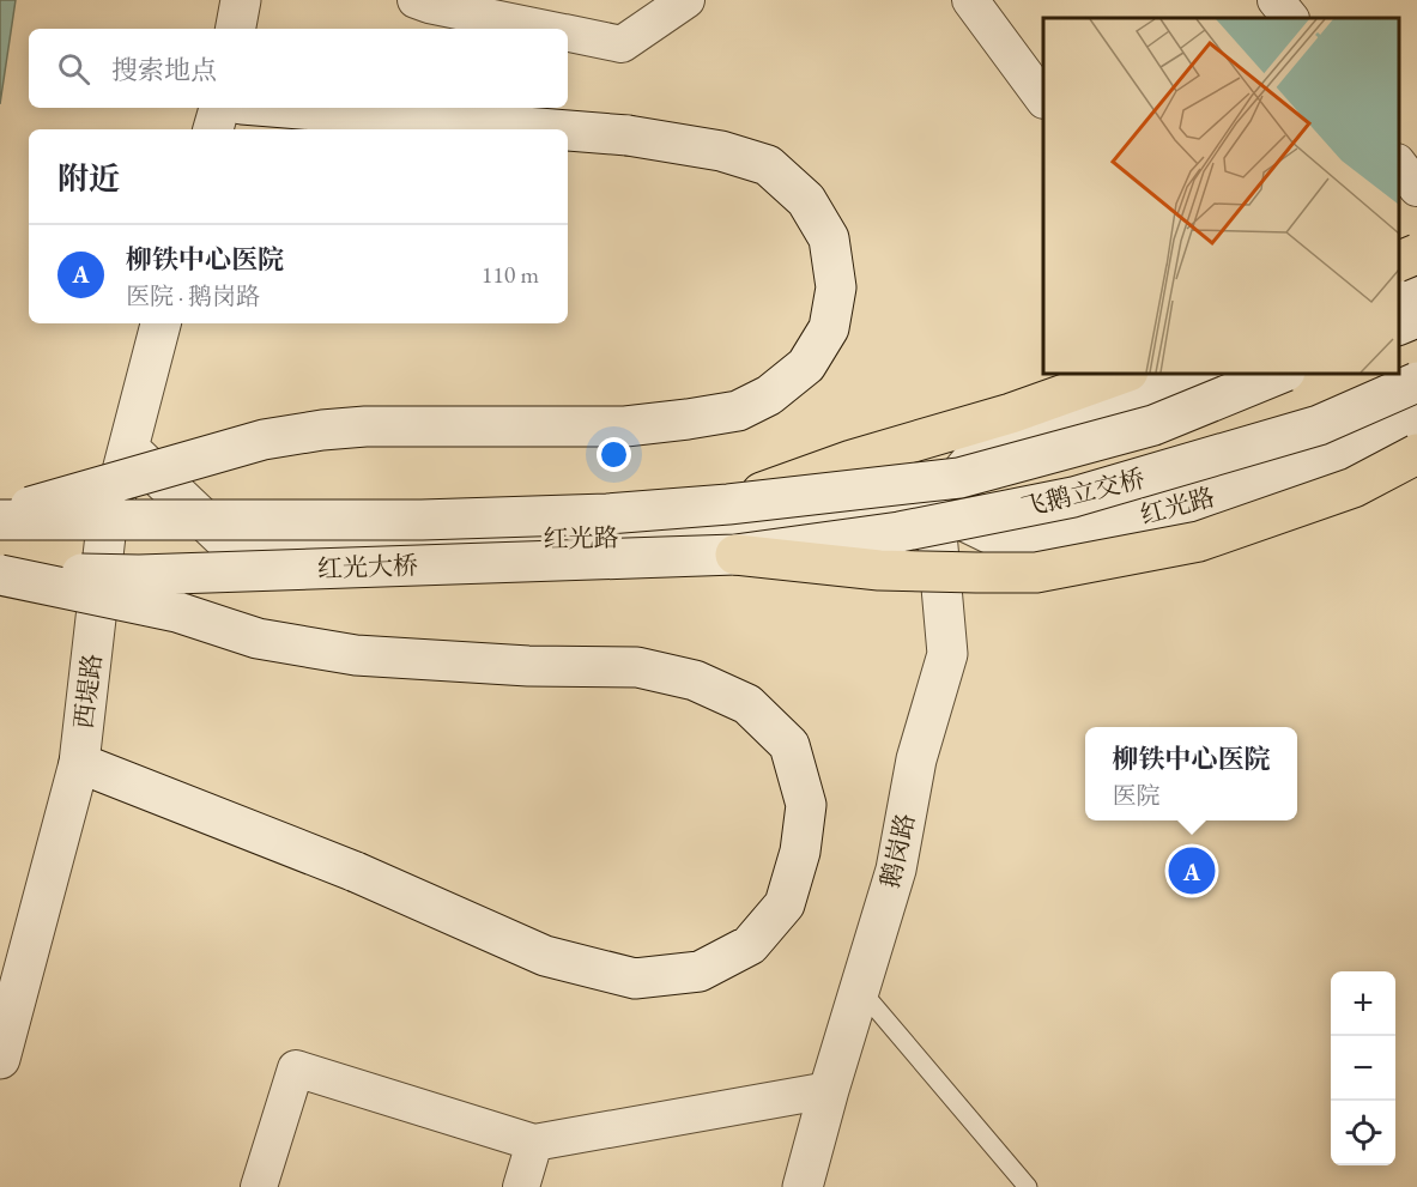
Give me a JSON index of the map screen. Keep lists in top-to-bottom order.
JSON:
{
  "streets": {
    "main road": [
      "飞鹅立交桥",
      "红光路",
      "红光大桥",
      "西堤路",
      "鹅岗路"
    ]
  },
  "crossings": [
    ["飞鹅立交桥", "红光大桥"],
    ["红光路", "鹅岗路"]
  ],
  "page": {
    "search": "搜索地点",
    "heading": "附近",
    "list": [
      {
        "mark": "A",
        "name": "柳铁中心医院",
        "note": "医院 · 鹅岗路",
        "value": "110 m"
      }
    ],
    "popup": ["柳铁中心医院", "医院"],
    "pins": "A",
    "map_buttons": ["+", "−"]
  }
}
